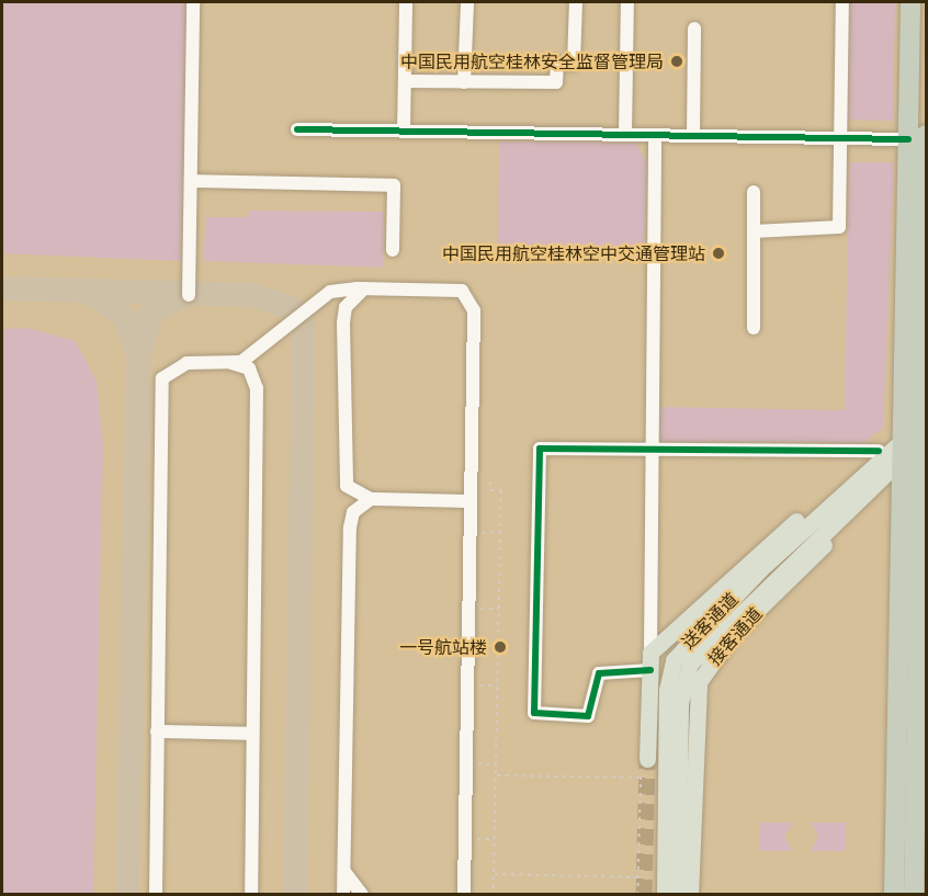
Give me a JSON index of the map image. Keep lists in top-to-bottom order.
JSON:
{
  "streets": {
    "main road": ["送客通道", "接客通道"]
  },
  "crossings": [
    ["送客通道", "接客通道"]
  ],
  "places": ["中国民用航空桂林安全监督管理局", "中国民用航空桂林空中交通管理站", "一号航站楼"]
}
